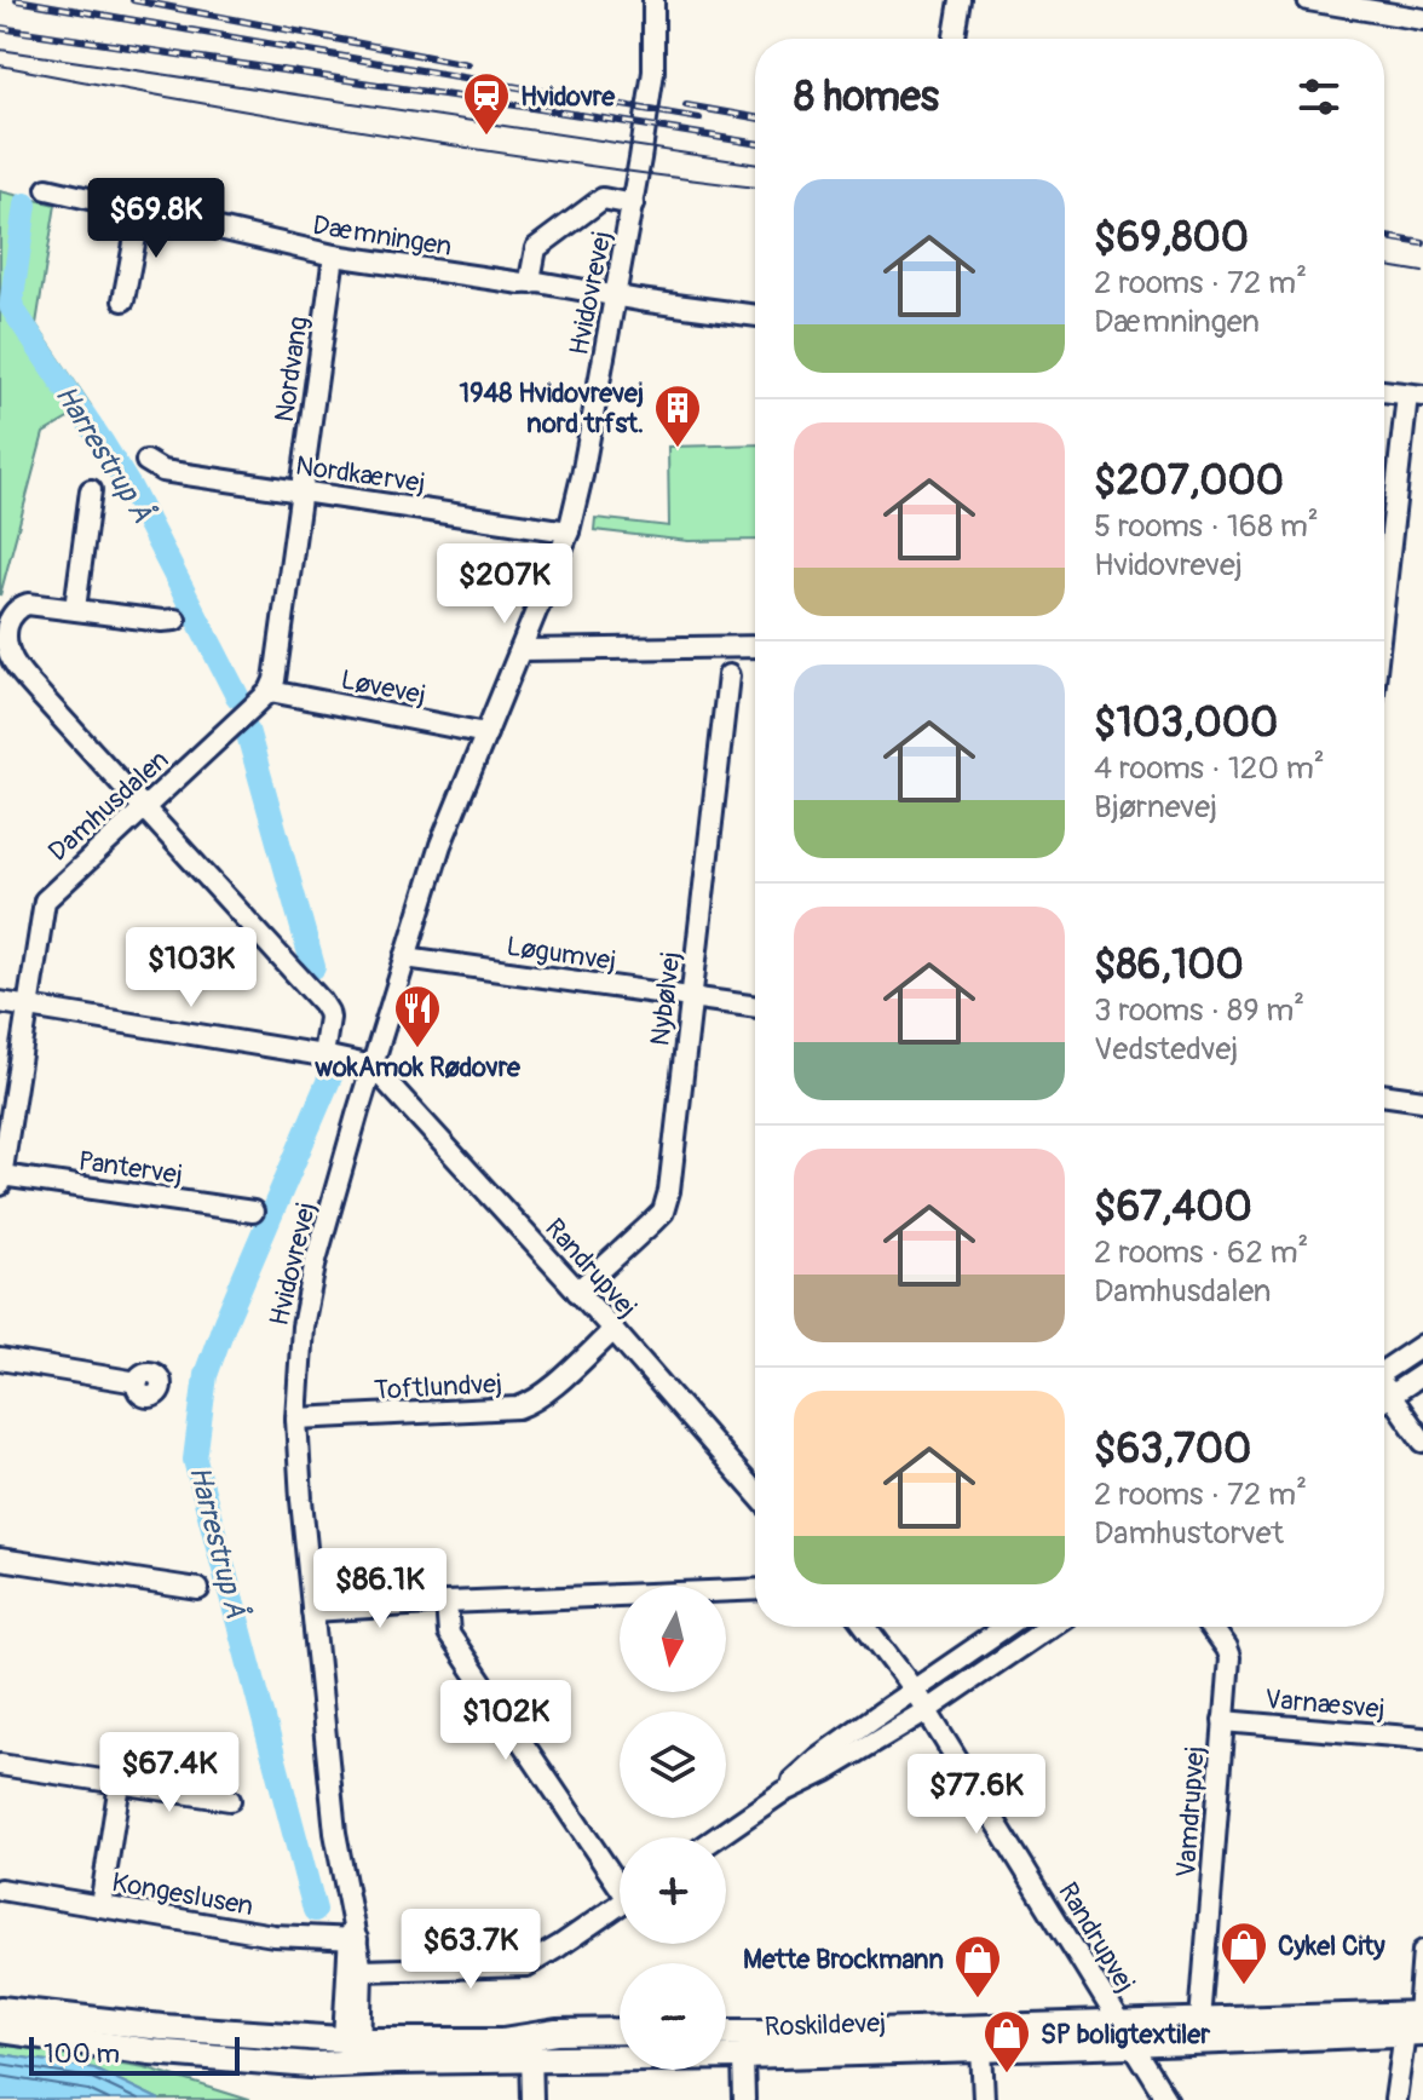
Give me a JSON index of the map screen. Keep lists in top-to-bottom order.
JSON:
{
  "streets": {
    "main road": ["Roskildevej"],
    "street": [
      "Dæmningen",
      "Hvidovrevej",
      "Nordvang",
      "Nordkærvej",
      "Løvevej",
      "Damhusdalen",
      "Løgumvej",
      "Nybølvej",
      "Pantervej",
      "Randrupvej",
      "Toftlundvej",
      "Varnæsvej",
      "Vamdrupvej",
      "Kongeslusen"
    ]
  },
  "crossings": [
    ["Dæmningen", "Hvidovrevej"],
    ["Dæmningen", "Nordvang"],
    ["Hvidovrevej", "Nordkærvej"],
    ["Hvidovrevej", "Løvevej"],
    ["Hvidovrevej", "Løgumvej"],
    ["Hvidovrevej", "Randrupvej"],
    ["Hvidovrevej", "Toftlundvej"],
    ["Hvidovrevej", "Kongeslusen"],
    ["Hvidovrevej", "Roskildevej"],
    ["Nordvang", "Nordkærvej"],
    ["Løvevej", "Damhusdalen"],
    ["Damhusdalen", "Pantervej"],
    ["Løgumvej", "Nybølvej"],
    ["Nybølvej", "Randrupvej"],
    ["Randrupvej", "Toftlundvej"],
    ["Randrupvej", "Roskildevej"],
    ["Varnæsvej", "Vamdrupvej"],
    ["Vamdrupvej", "Roskildevej"]
  ],
  "water": ["Harrestrup Å"],
  "places": {
    "station": ["Hvidovre"],
    "building": ["1948 Hvidovrevej nord trfst."],
    "restaurant": ["wokAmok Rødovre"],
    "shop": ["Cykel City", "Mette Brockmann", "SP boligtextiler"]
  },
  "scale_bar": "100 m",
  "north": "bottom",
  "page": {
    "heading": "8 homes",
    "list": [
      {
        "name": "$69,800",
        "note": "2 rooms · 72 m² · Dæmningen"
      },
      {
        "name": "$207,000",
        "note": "5 rooms · 168 m² · Hvidovrevej"
      },
      {
        "name": "$103,000",
        "note": "4 rooms · 120 m² · Bjørnevej"
      },
      {
        "name": "$86,100",
        "note": "3 rooms · 89 m² · Vedstedvej"
      },
      {
        "name": "$67,400",
        "note": "2 rooms · 62 m² · Damhusdalen"
      },
      {
        "name": "$63,700",
        "note": "2 rooms · 72 m² · Damhustorvet"
      }
    ],
    "price": [
      "$69.8K",
      "$207K",
      "$103K",
      "$86.1K",
      "$102K",
      "$67.4K",
      "$77.6K",
      "$63.7K"
    ],
    "map_buttons": ["+", "−"],
    "scale": "100 m"
  }
}
